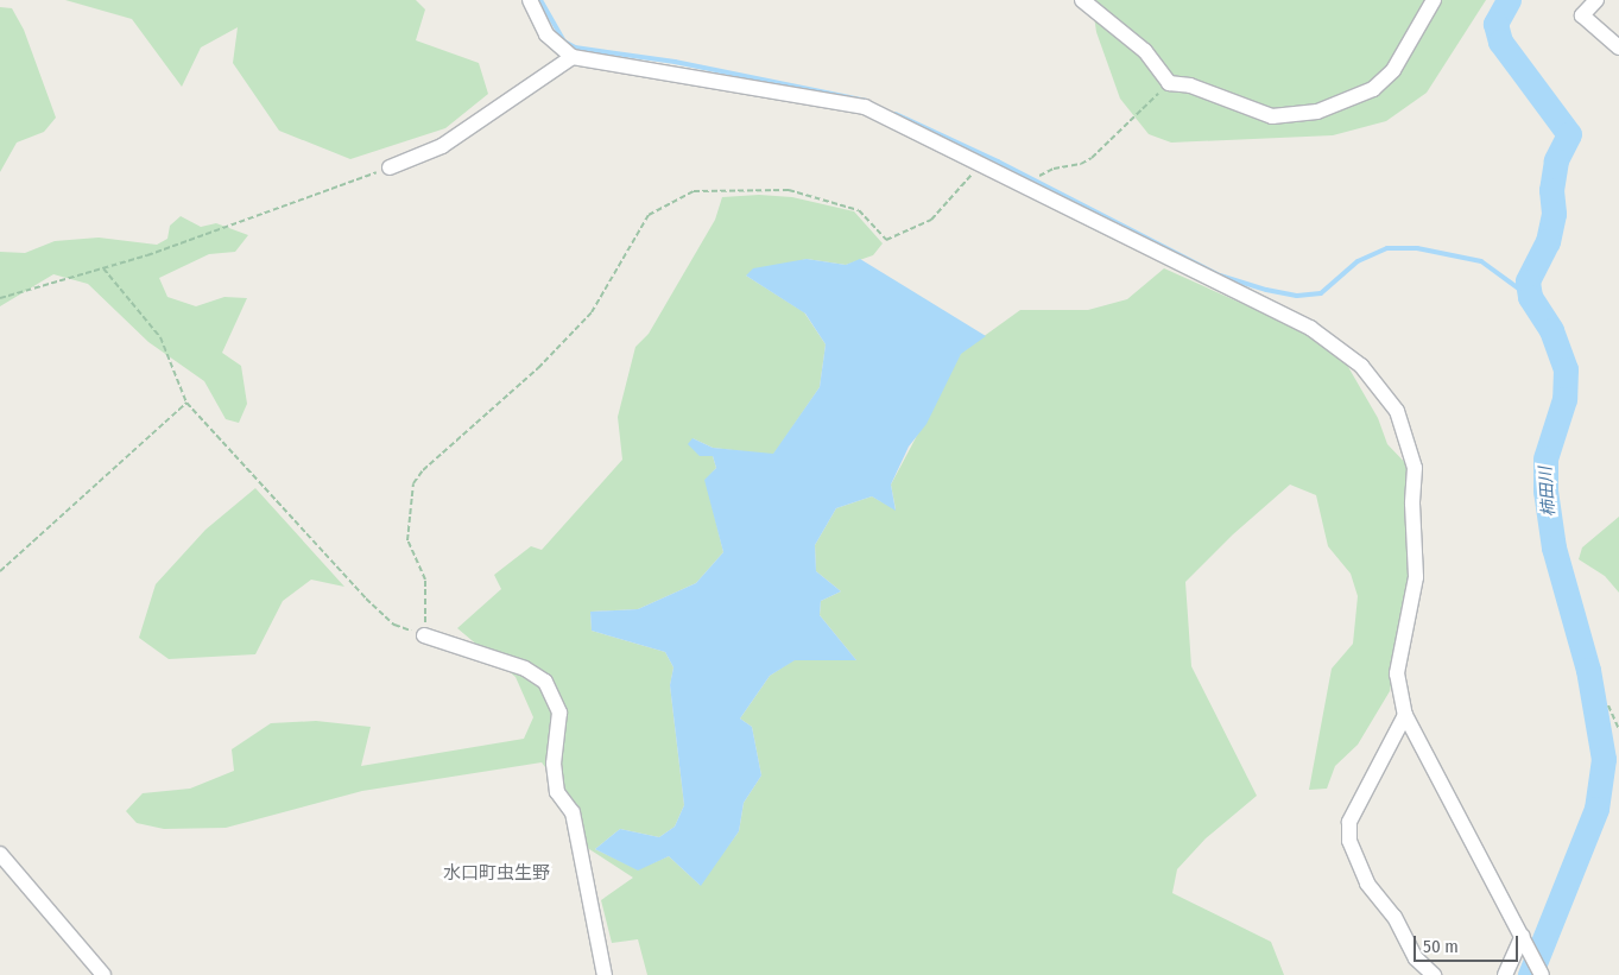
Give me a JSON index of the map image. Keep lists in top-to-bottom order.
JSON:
{
  "districts": ["水口町虫生野"],
  "water": ["柿田川"],
  "scale_bar": "50 m"
}
